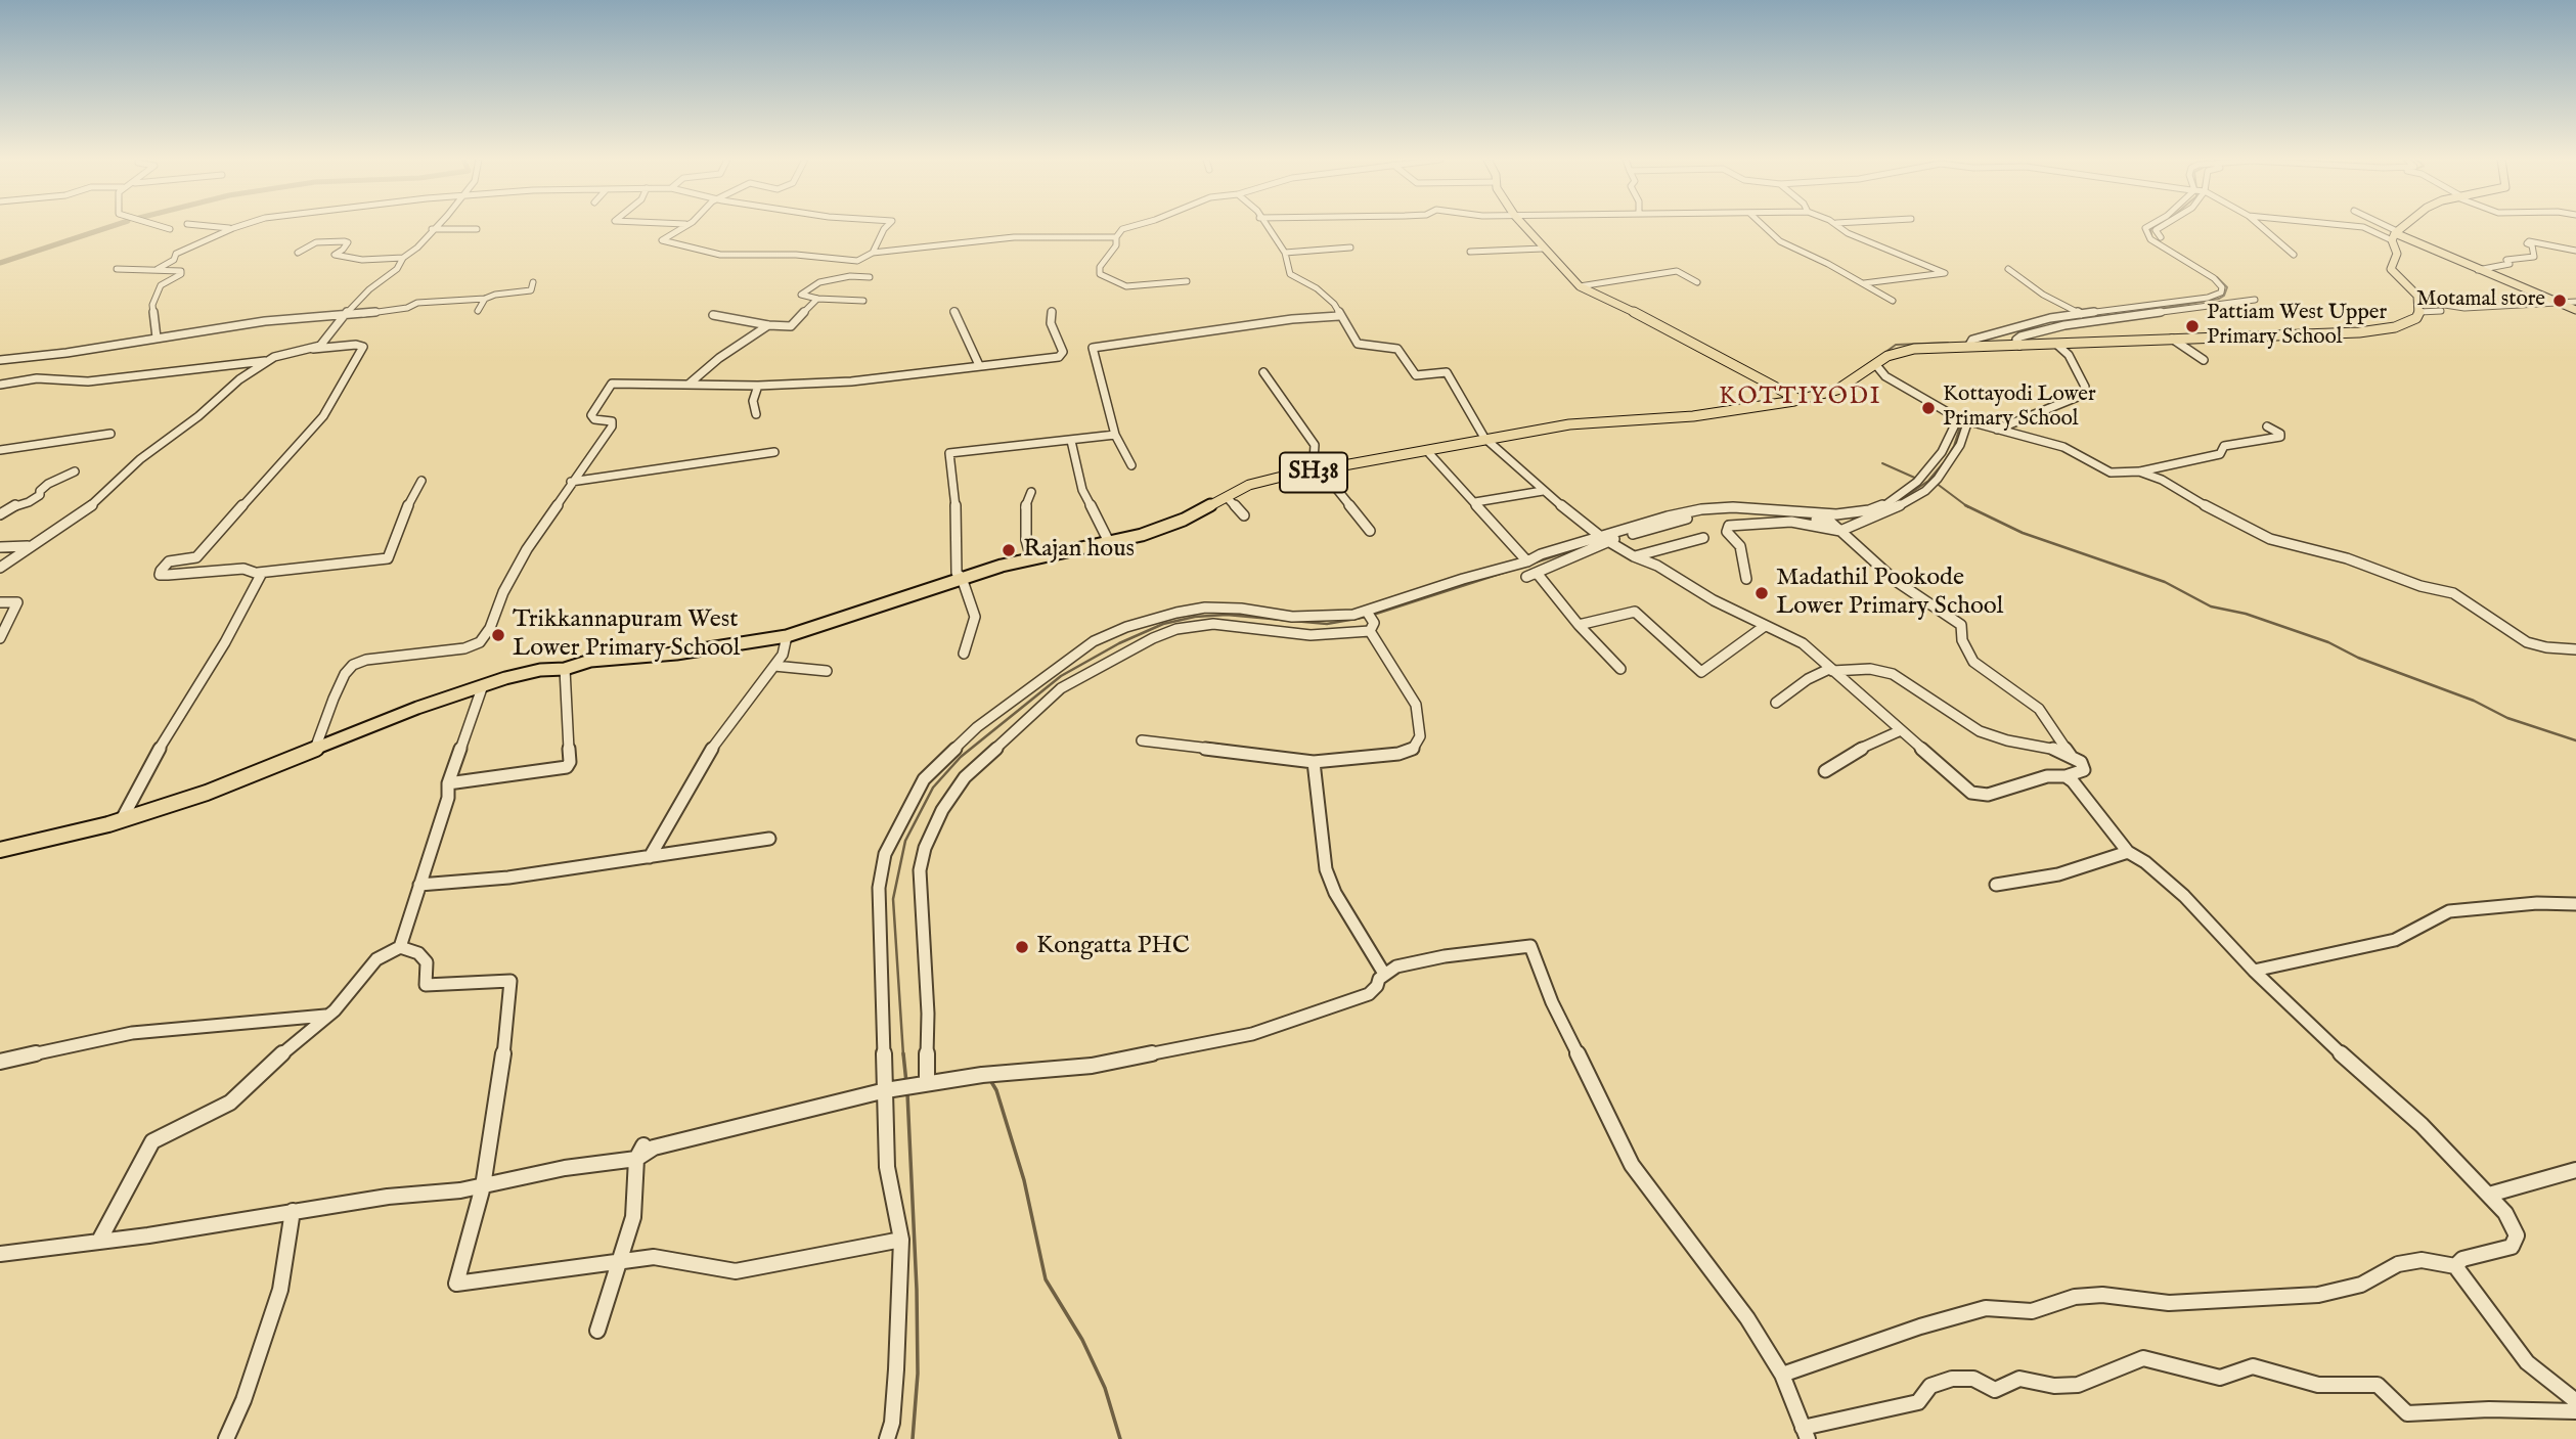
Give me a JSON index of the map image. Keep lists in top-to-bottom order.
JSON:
{
  "streets": {
    "main road": ["SH38"]
  },
  "districts": ["KOTTIYODI"],
  "places": [
    "Motamal store",
    "Pattiam West Upper Primary School",
    "Kottayodi Lower Primary School",
    "Rajan hous",
    "Madathil Pookode Lower Primary School",
    "Trikkannapuram West Lower Primary School",
    "Kongatta PHC"
  ]
}
